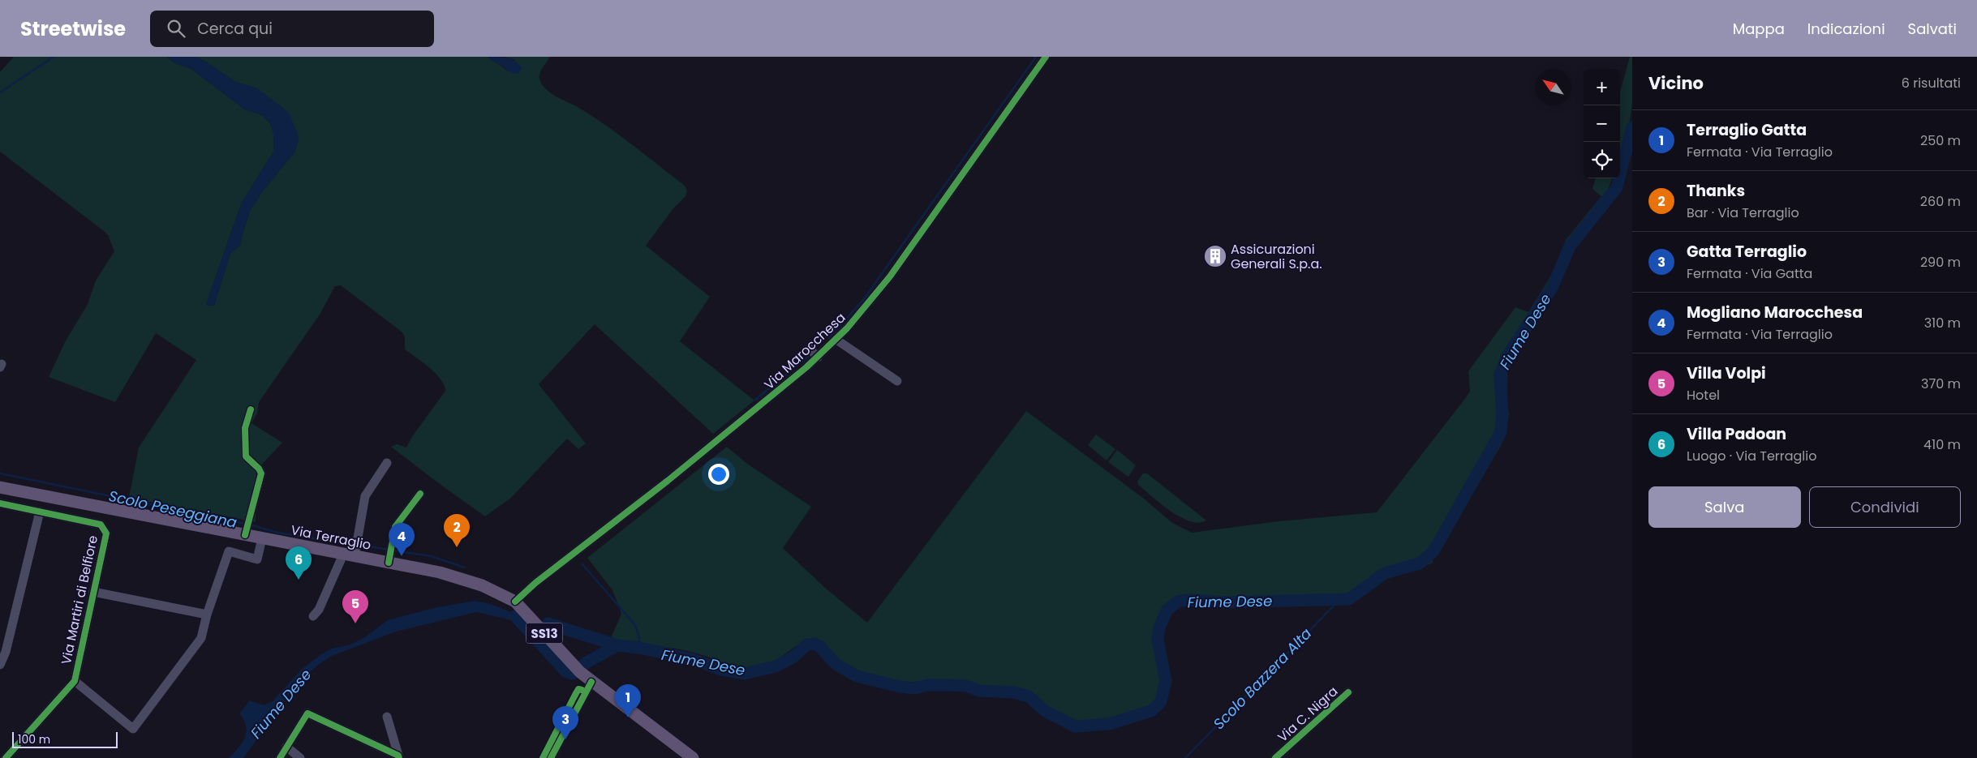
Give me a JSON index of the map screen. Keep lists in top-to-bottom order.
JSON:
{
  "streets": {
    "main road": ["Via Terraglio", "SS13"],
    "street": ["Via Marocchesa", "Via Martiri di Belfiore", "Via C. Nigra"]
  },
  "crossings": [
    ["Via Marocchesa", "Via Terraglio"]
  ],
  "water": ["Fiume Dese", "Scolo Peseggiana", "Scolo Bazzera Alta"],
  "places": {
    "building": ["Assicurazioni Generali S.p.a."]
  },
  "scale_bar": "100 m",
  "north": "top left",
  "page": {
    "header": "Streetwise",
    "search": "Cerca qui",
    "nav": ["Mappa", "Indicazioni", "Salvati"],
    "heading": ["Vicino", "6 risultati"],
    "map_buttons": ["+", "−"],
    "list": [
      {
        "mark": "1",
        "name": "Terraglio Gatta",
        "note": "Fermata · Via Terraglio",
        "value": "250 m"
      },
      {
        "mark": "2",
        "name": "Thanks",
        "note": "Bar · Via Terraglio",
        "value": "260 m"
      },
      {
        "mark": "3",
        "name": "Gatta Terraglio",
        "note": "Fermata · Via Gatta",
        "value": "290 m"
      },
      {
        "mark": "4",
        "name": "Mogliano Marocchesa",
        "note": "Fermata · Via Terraglio",
        "value": "310 m"
      },
      {
        "mark": "5",
        "name": "Villa Volpi",
        "note": "Hotel",
        "value": "370 m"
      },
      {
        "mark": "6",
        "name": "Villa Padoan",
        "note": "Luogo · Via Terraglio",
        "value": "410 m"
      }
    ],
    "buttons": ["Salva", "Condividi"],
    "pins": [
      "2",
      "4",
      "6",
      "5",
      "1",
      "3"
    ],
    "scale": "100 m"
  }
}
